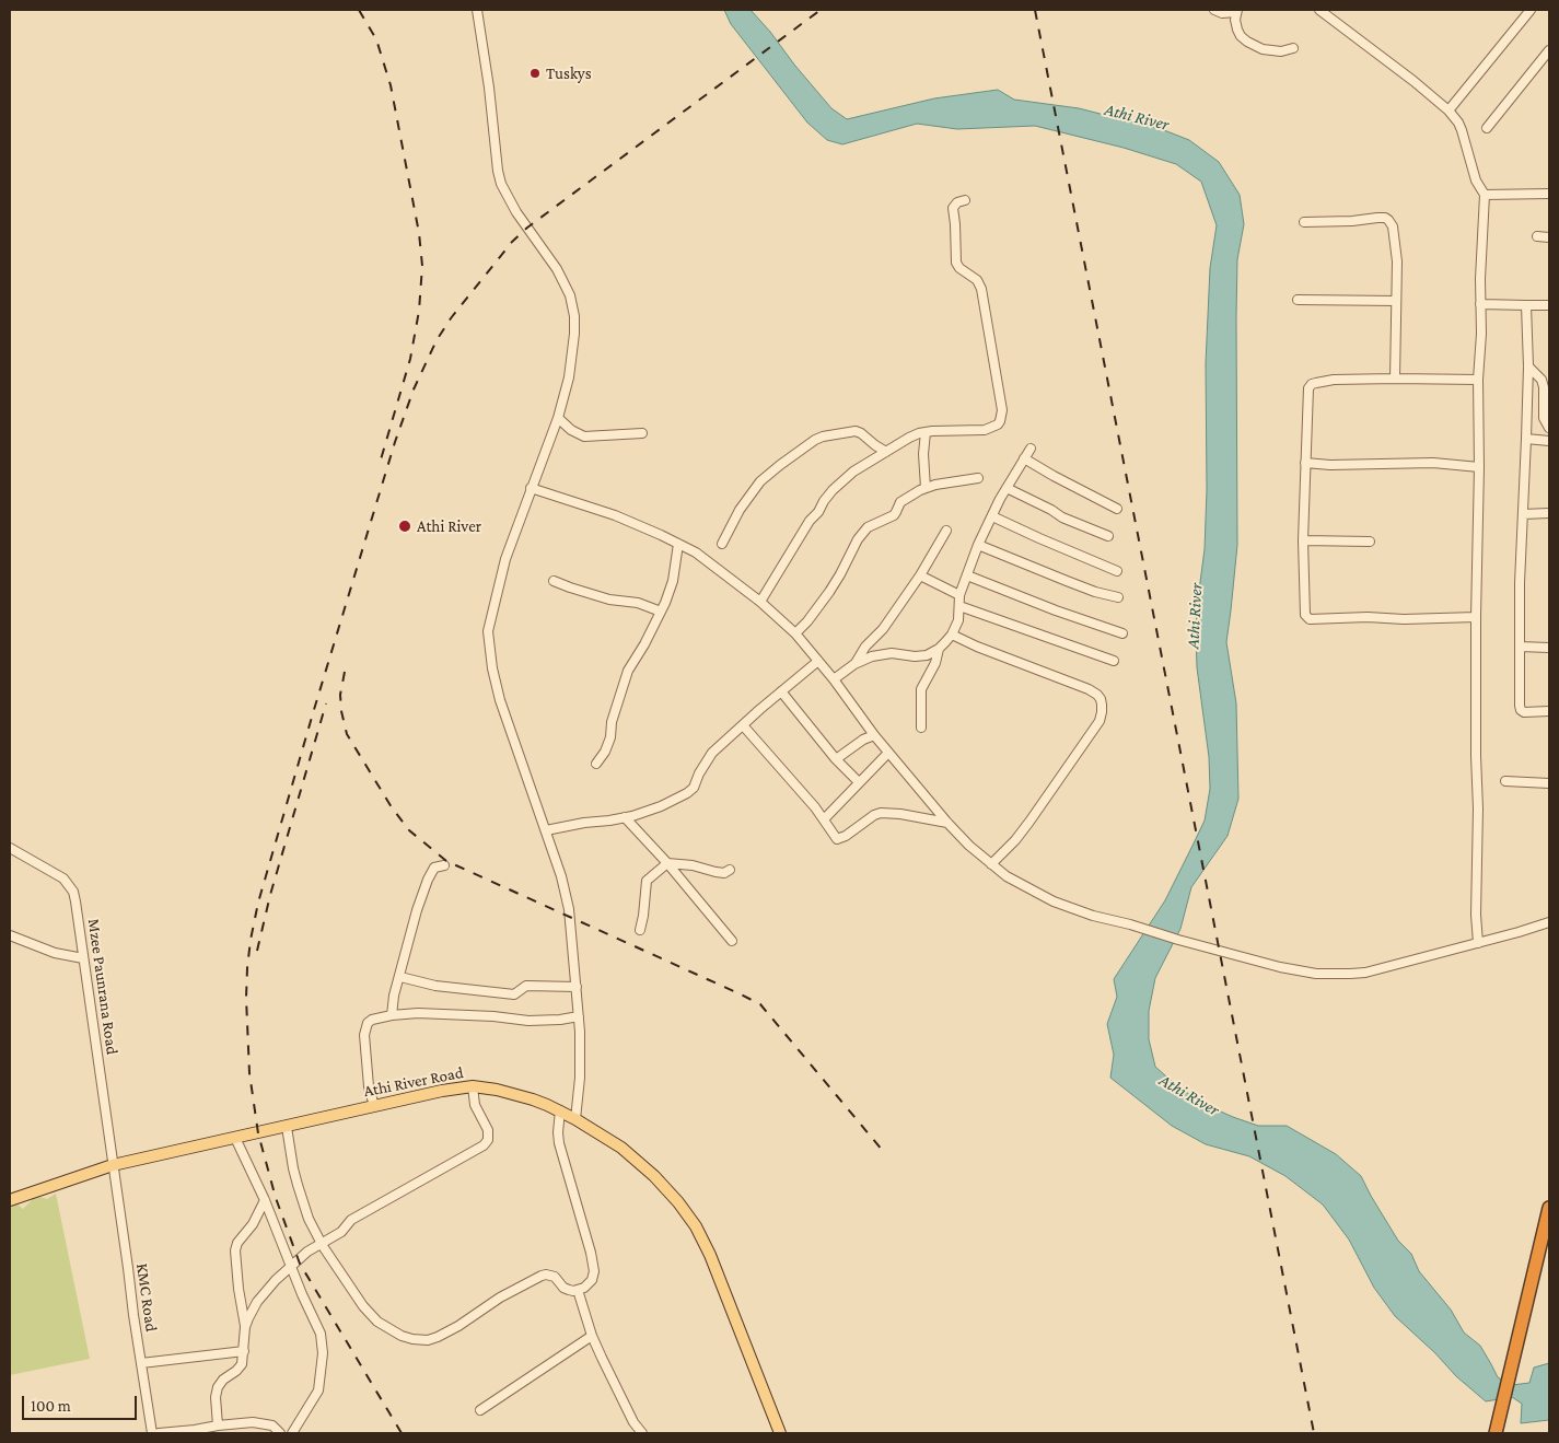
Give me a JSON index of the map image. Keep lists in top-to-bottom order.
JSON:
{
  "streets": {
    "main road": ["Athi River Road"],
    "street": ["Mzee Paunrana Road", "KMC Road"]
  },
  "crossings": [
    ["Mzee Paunrana Road", "Athi River Road"],
    ["Mzee Paunrana Road", "KMC Road"],
    ["Athi River Road", "KMC Road"]
  ],
  "water": ["Athi River"],
  "places": ["Tuskys", "Athi River"],
  "scale_bar": "100 m"
}
